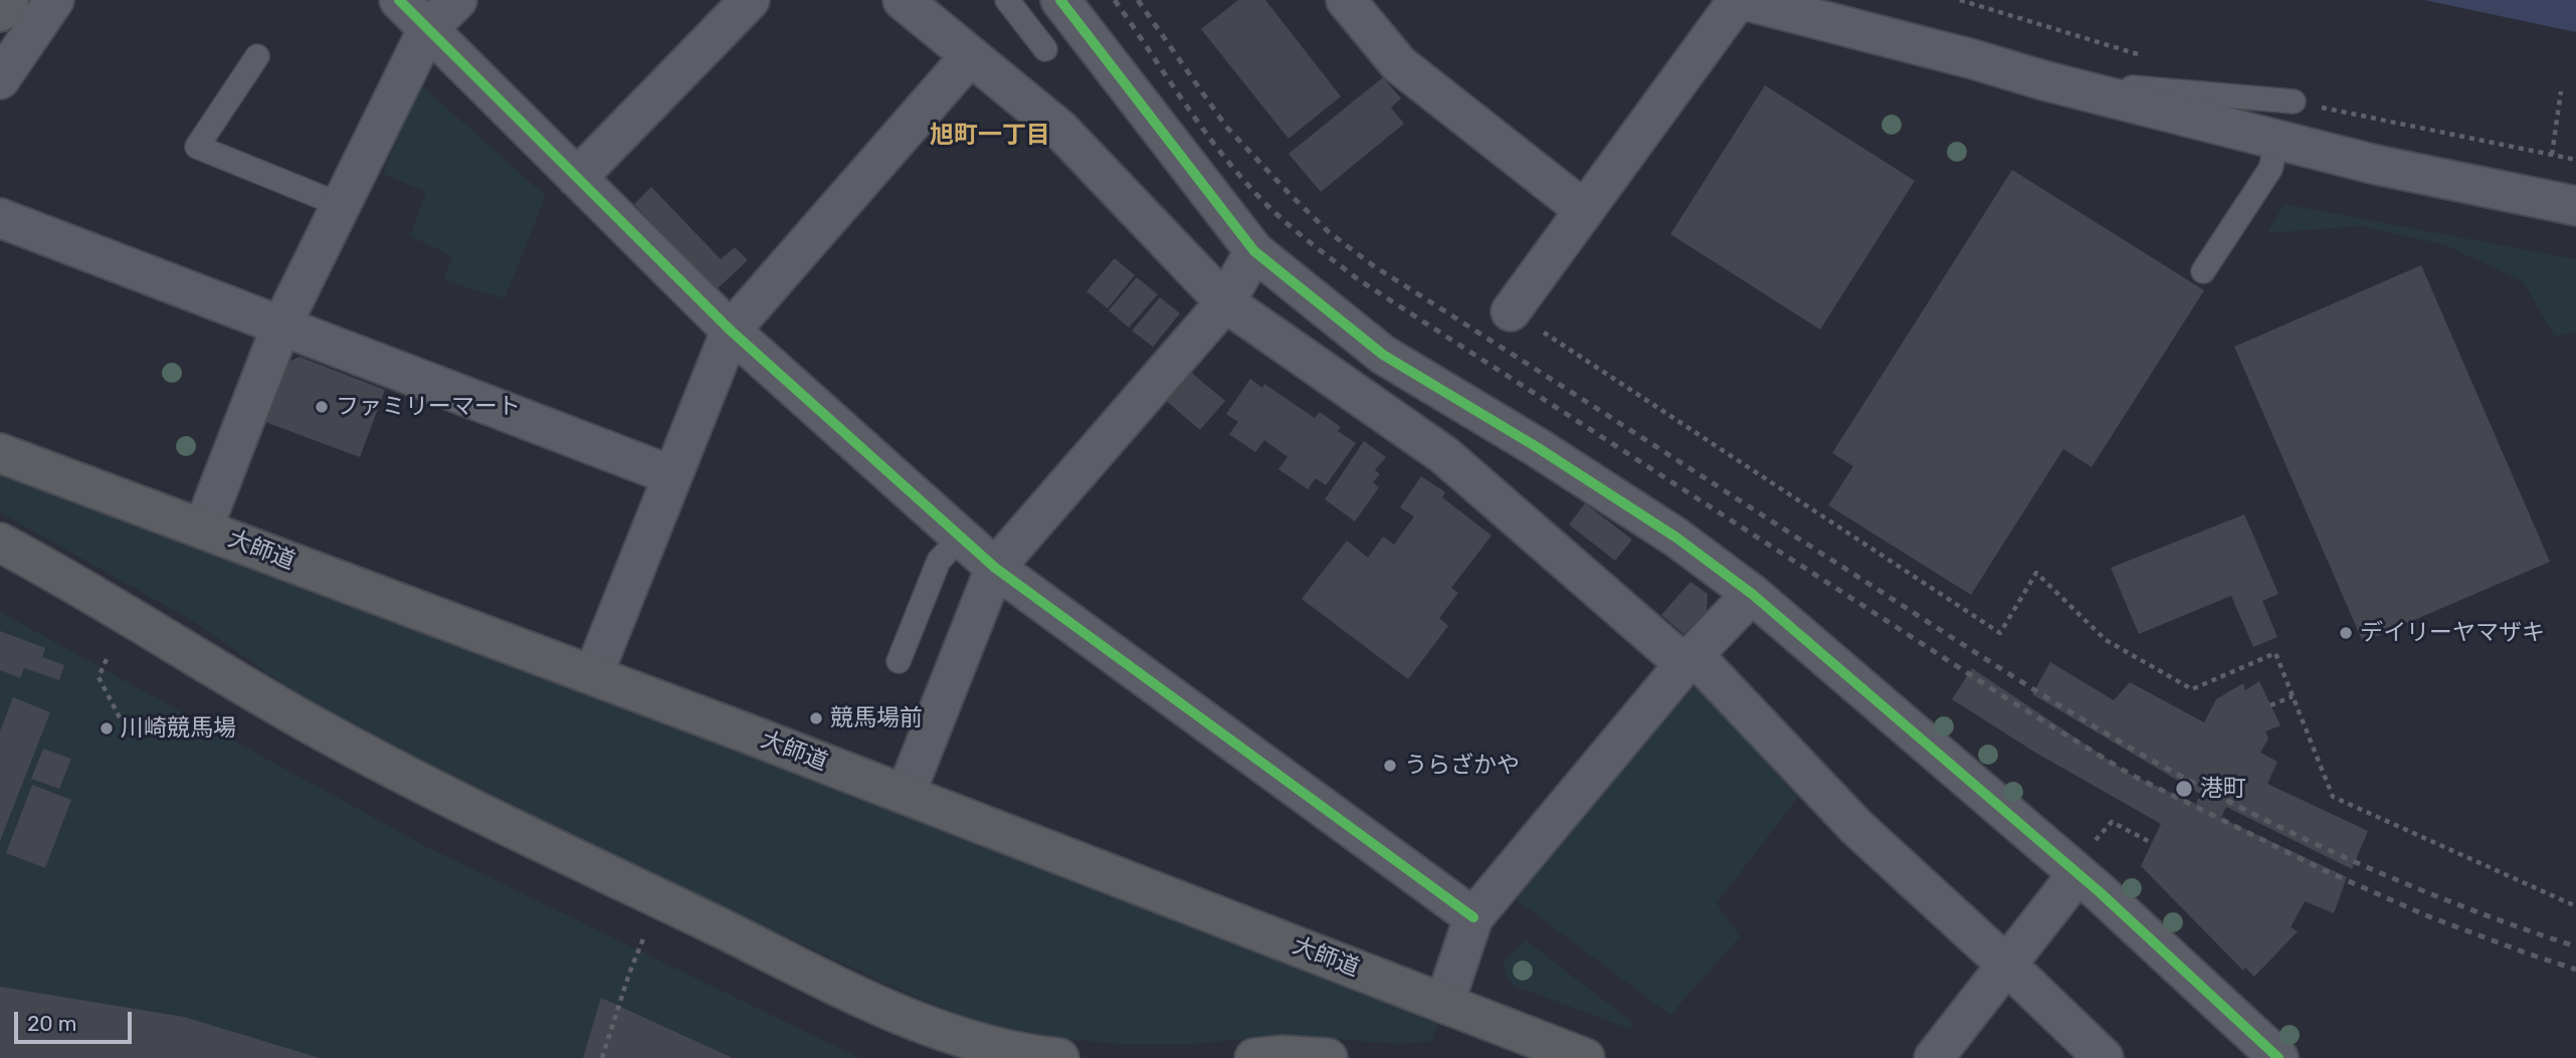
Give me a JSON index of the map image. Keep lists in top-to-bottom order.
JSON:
{
  "streets": {
    "highway": ["大師道"]
  },
  "districts": ["旭町一丁目"],
  "places": [
    "ファミリーマート",
    "デイリーヤマザキ",
    "競馬場前",
    "川崎競馬場",
    "うらざかや",
    "港町"
  ],
  "scale_bar": "20 m"
}
